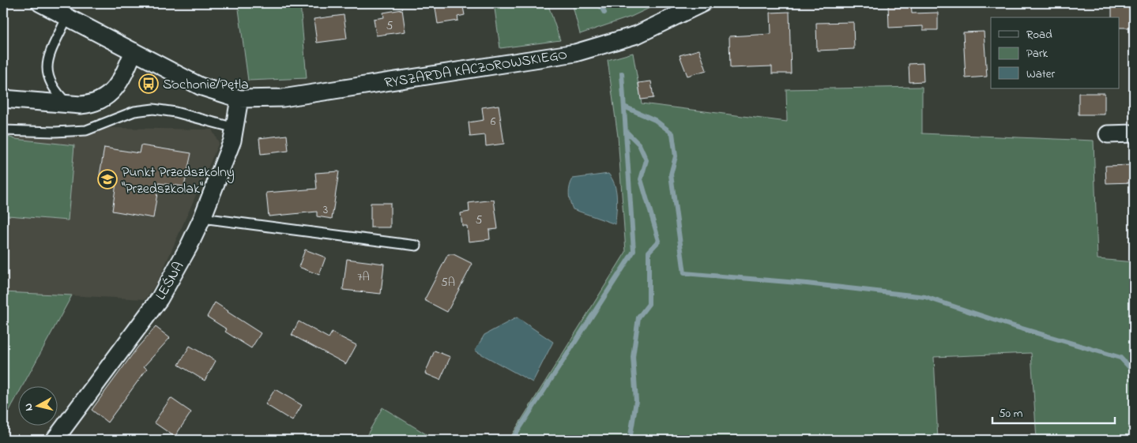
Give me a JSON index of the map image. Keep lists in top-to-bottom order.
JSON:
{
  "streets": {
    "street": ["RYSZARDA KACZOROWSKIEGO", "LEŚNA"]
  },
  "crossings": [
    ["RYSZARDA KACZOROWSKIEGO", "LEŚNA"]
  ],
  "places": {
    "bus stop": ["Sochonie/Pętla"],
    "school or university": ["Punkt Przedszkolny \"Przedszkolak\""]
  },
  "house_numbers": [
    "5",
    "6",
    "3",
    "5",
    "7A",
    "5A"
  ],
  "legend": ["Road", "Park", "Water"],
  "scale_bar": "50 m",
  "north": "left"
}
